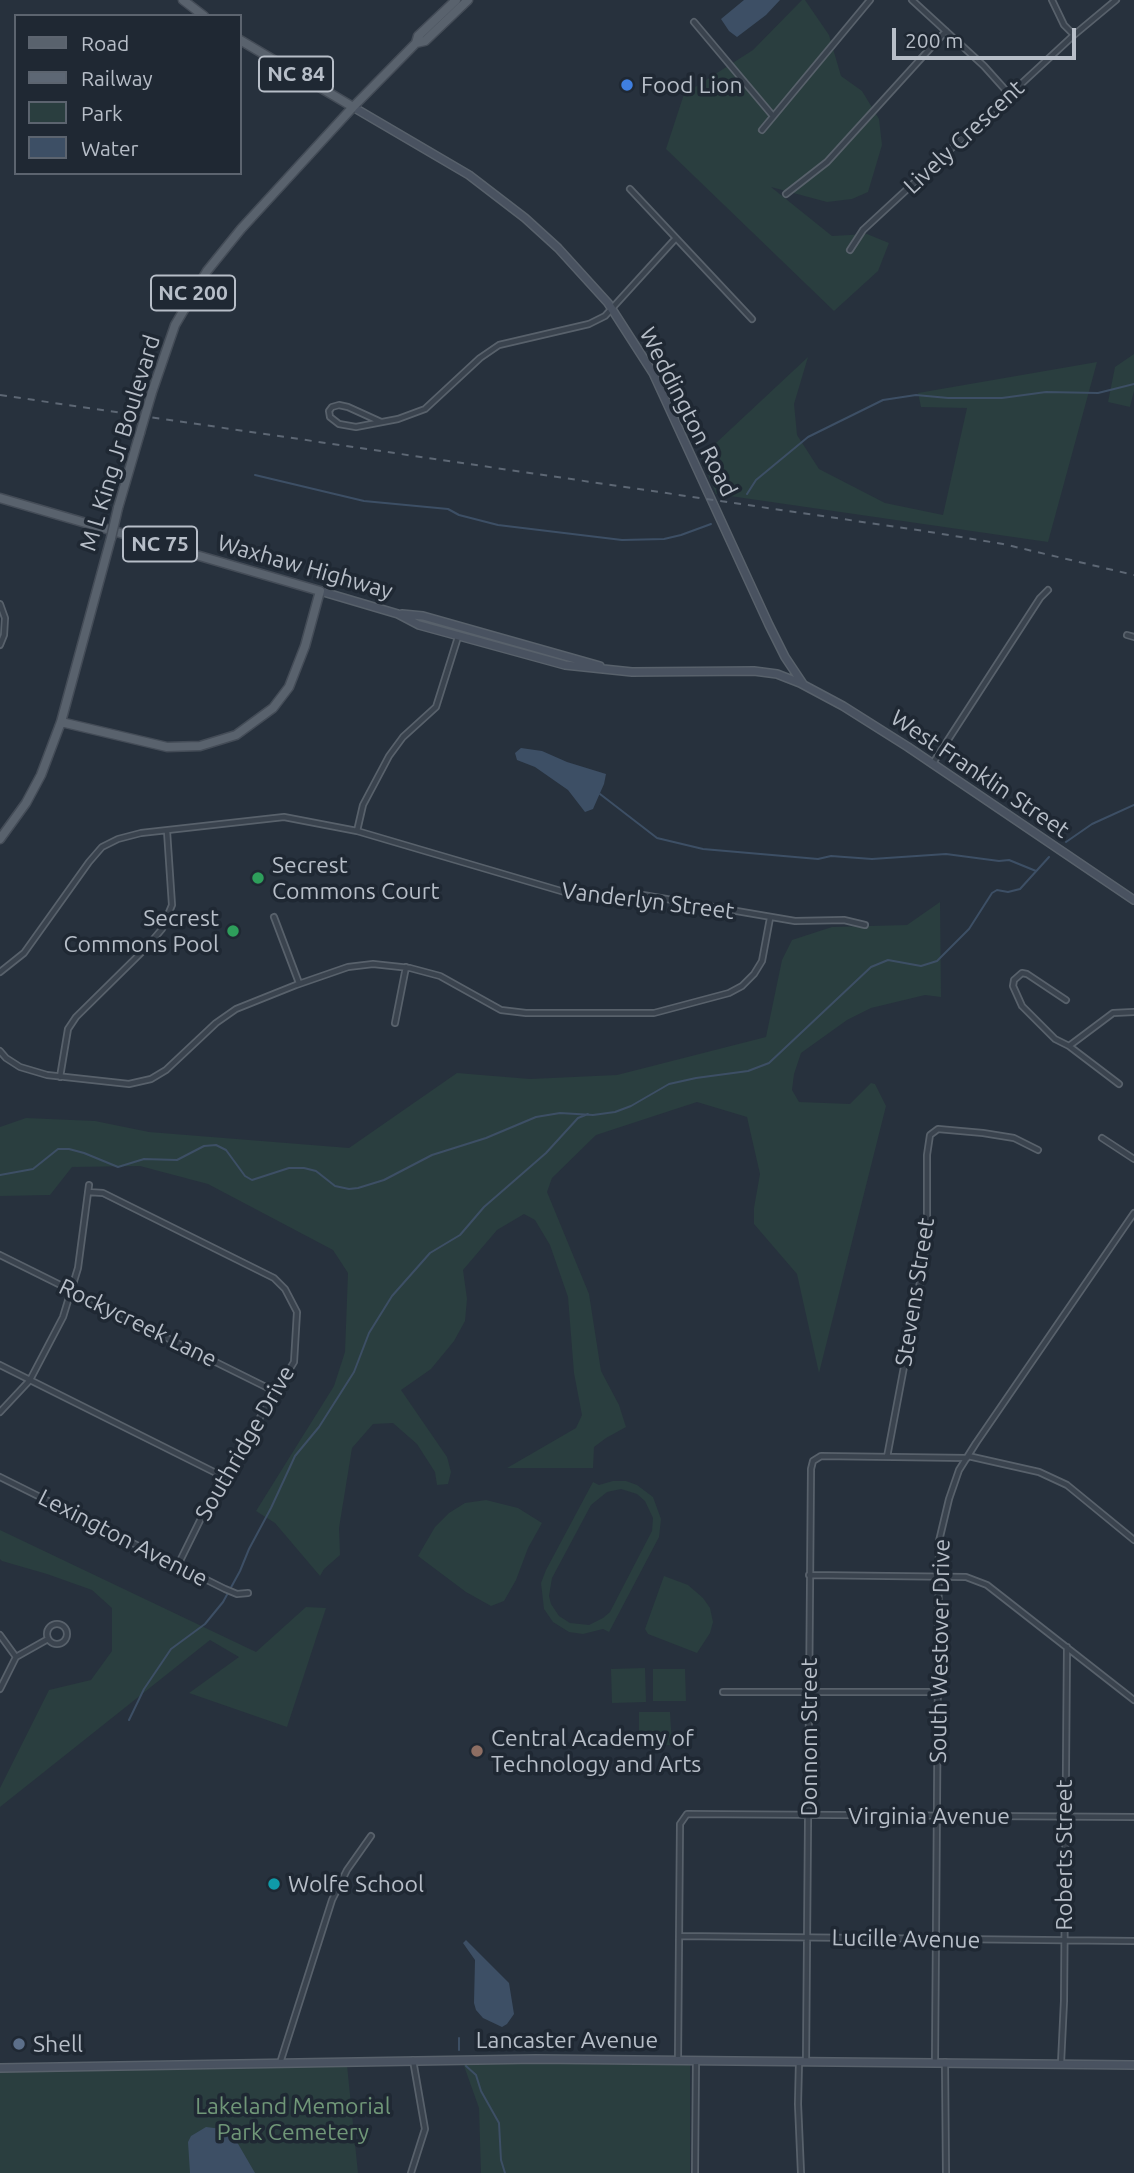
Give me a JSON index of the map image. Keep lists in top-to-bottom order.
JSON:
{
  "streets": {
    "main road": [
      "NC 84",
      "NC 200",
      "Weddington Road",
      "M L King Jr Boulevard",
      "NC 75",
      "Waxhaw Highway",
      "West Franklin Street",
      "Lancaster Avenue"
    ],
    "street": [
      "Lively Crescent",
      "Vanderlyn Street",
      "Stevens Street",
      "Rockycreek Lane",
      "Southridge Drive",
      "Lexington Avenue",
      "South Westover Drive",
      "Donnom Street",
      "Virginia Avenue",
      "Roberts Street",
      "Lucille Avenue"
    ]
  },
  "crossings": [
    ["Weddington Road", "M L King Jr Boulevard"],
    ["Weddington Road", "Waxhaw Highway"],
    ["Weddington Road", "West Franklin Street"],
    ["Waxhaw Highway", "West Franklin Street"],
    ["Stevens Street", "Donnom Street"],
    ["Rockycreek Lane", "Southridge Drive"],
    ["Southridge Drive", "Lexington Avenue"],
    ["South Westover Drive", "Virginia Avenue"],
    ["South Westover Drive", "Lucille Avenue"],
    ["South Westover Drive", "Lancaster Avenue"],
    ["Donnom Street", "Virginia Avenue"],
    ["Donnom Street", "Lucille Avenue"],
    ["Donnom Street", "Lancaster Avenue"],
    ["Virginia Avenue", "Roberts Street"],
    ["Virginia Avenue", "Lucille Avenue"],
    ["Roberts Street", "Lucille Avenue"],
    ["Roberts Street", "Lancaster Avenue"]
  ],
  "parks": ["Lakeland Memorial Park Cemetery"],
  "places": [
    "Food Lion",
    "Secrest Commons Court",
    "Secrest Commons Pool",
    "Central Academy of Technology and Arts",
    "Wolfe School",
    "Shell"
  ],
  "legend": [
    "Road",
    "Railway",
    "Park",
    "Water"
  ],
  "scale_bar": "200 m"
}
